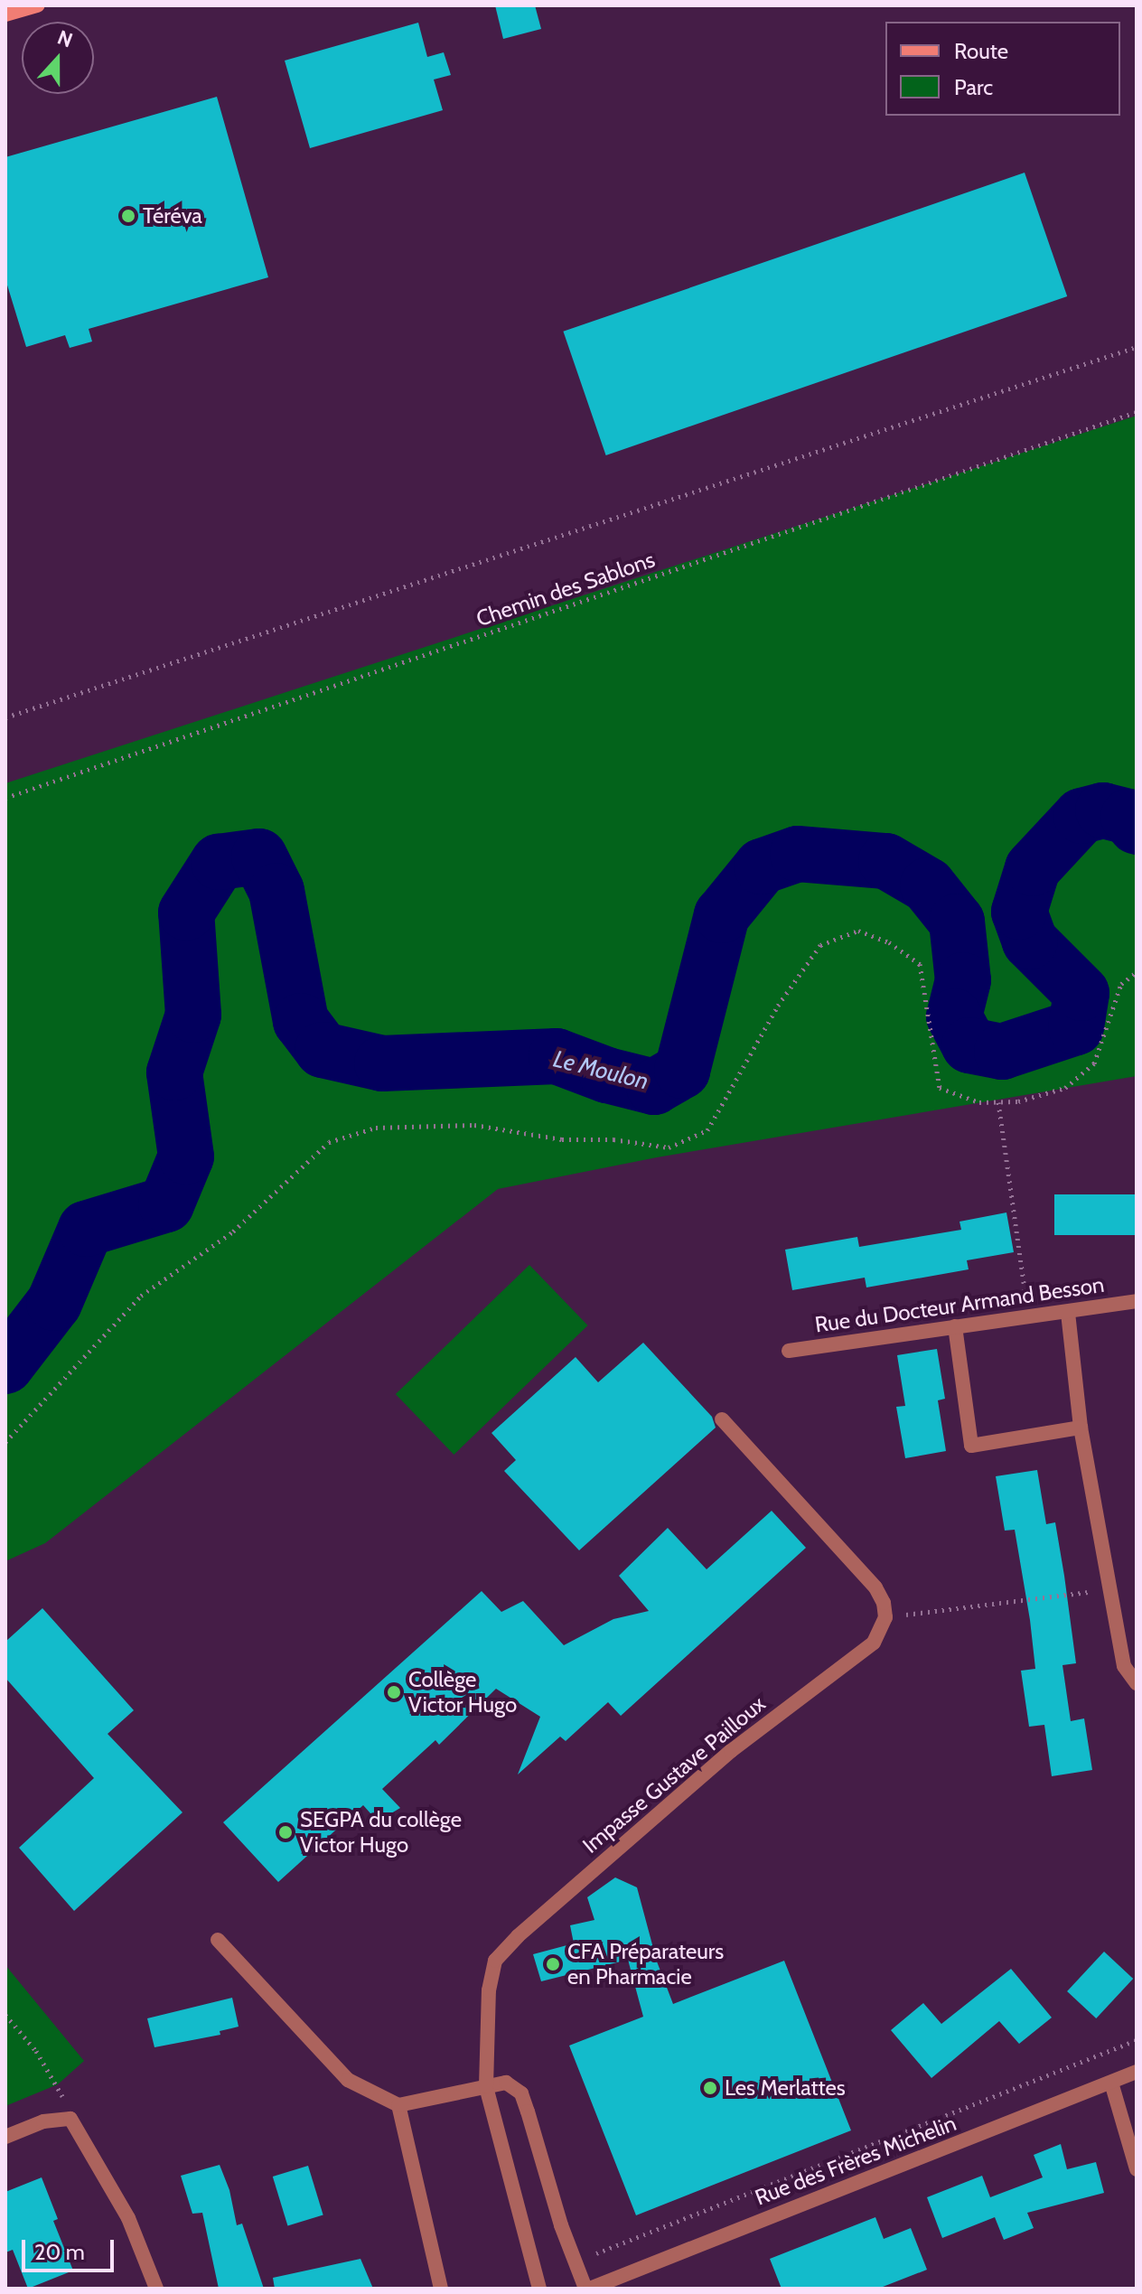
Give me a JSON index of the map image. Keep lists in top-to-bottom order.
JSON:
{
  "streets": {
    "street": ["Rue du Docteur Armand Besson", "Impasse Gustave Pailloux", "Rue des Frères Michelin"],
    "path": ["Chemin des Sablons"]
  },
  "water": ["Le Moulon"],
  "places": [
    "Téréva",
    "Collège Victor Hugo",
    "SEGPA du collège Victor Hugo",
    "CFA Préparateurs en Pharmacie",
    "Les Merlattes"
  ],
  "legend": ["Route", "Parc"],
  "scale_bar": "20 m",
  "north": "top"
}
